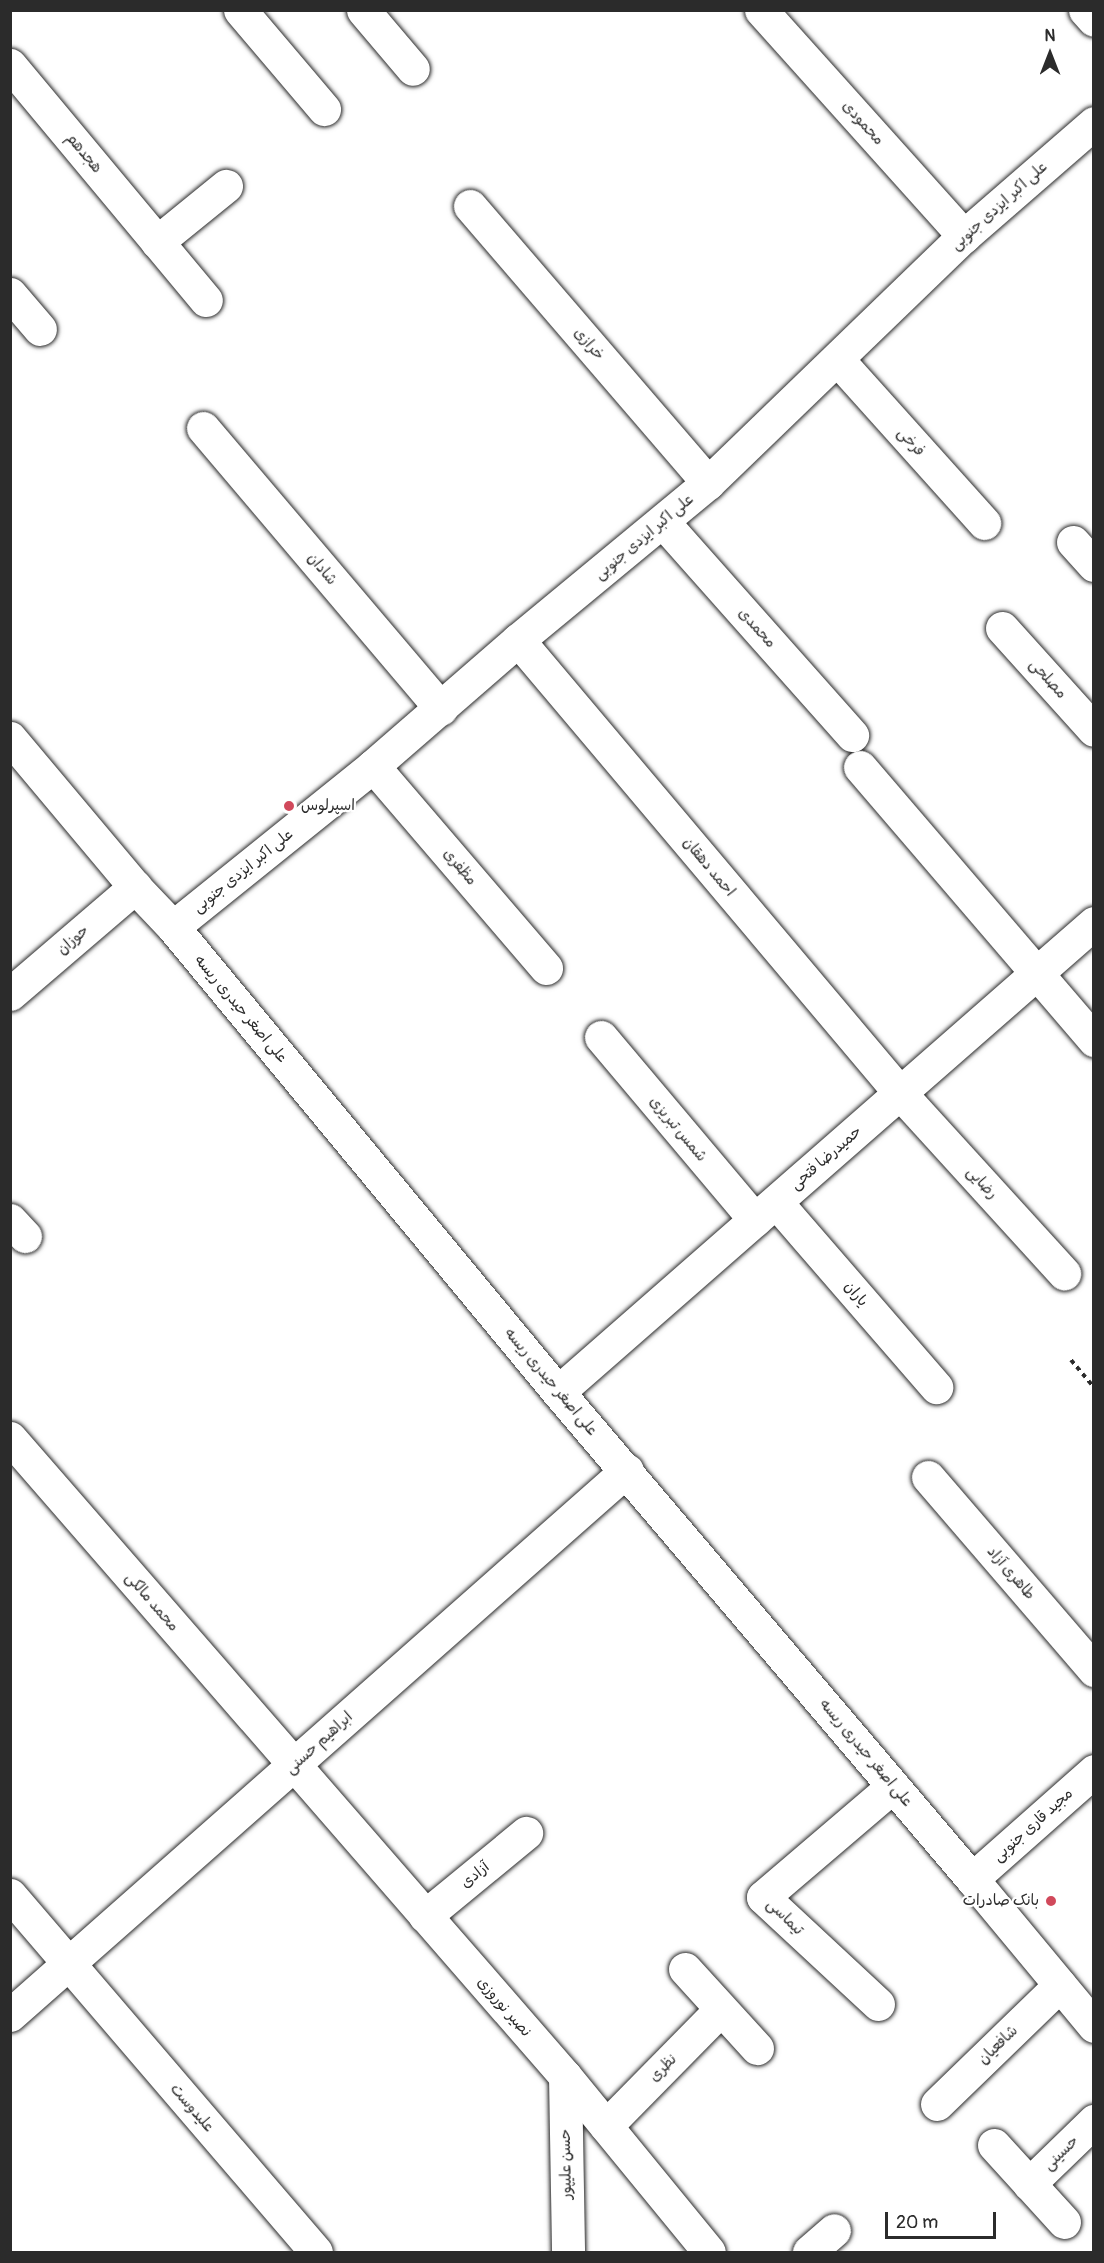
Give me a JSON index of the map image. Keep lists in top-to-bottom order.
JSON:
{
  "streets": {
    "street": [
      "محمودی",
      "هجدهم",
      "علی اکبر ایزدی جنوبی",
      "خرازی",
      "فرخی",
      "شادان",
      "محمدی",
      "مصلحی",
      "مظفری",
      "احمد دهقان",
      "حوزان",
      "علی اصغر حیدری ریسه",
      "شمس تبریزی",
      "حمیدرضا فتحی",
      "رضایی",
      "یاران",
      "طاهری آزاد",
      "محمد مالکی",
      "ابراهیم حسنی",
      "مجید قاری جنوبی",
      "آزادی",
      "تیماسی",
      "نصیر نوروزی",
      "شافعیان",
      "نظری",
      "علیدوست",
      "حسینی",
      "حسن علیپور"
    ]
  },
  "crossings": [
    ["محمودی", "علی اکبر ایزدی جنوبی"],
    ["علی اکبر ایزدی جنوبی", "خرازی"],
    ["علی اکبر ایزدی جنوبی", "فرخی"],
    ["علی اکبر ایزدی جنوبی", "شادان"],
    ["علی اکبر ایزدی جنوبی", "محمدی"],
    ["علی اکبر ایزدی جنوبی", "مظفری"],
    ["علی اکبر ایزدی جنوبی", "احمد دهقان"],
    ["علی اکبر ایزدی جنوبی", "علی اصغر حیدری ریسه"],
    ["احمد دهقان", "حمیدرضا فتحی"],
    ["احمد دهقان", "رضایی"],
    ["حوزان", "علی اصغر حیدری ریسه"],
    ["علی اصغر حیدری ریسه", "حمیدرضا فتحی"],
    ["علی اصغر حیدری ریسه", "ابراهیم حسنی"],
    ["علی اصغر حیدری ریسه", "مجید قاری جنوبی"],
    ["علی اصغر حیدری ریسه", "تیماسی"],
    ["علی اصغر حیدری ریسه", "شافعیان"],
    ["شمس تبریزی", "حمیدرضا فتحی"],
    ["شمس تبریزی", "یاران"],
    ["حمیدرضا فتحی", "رضایی"],
    ["حمیدرضا فتحی", "یاران"],
    ["محمد مالکی", "ابراهیم حسنی"],
    ["محمد مالکی", "نصیر نوروزی"],
    ["ابراهیم حسنی", "نصیر نوروزی"],
    ["ابراهیم حسنی", "علیدوست"],
    ["آزادی", "نصیر نوروزی"],
    ["نصیر نوروزی", "نظری"],
    ["نصیر نوروزی", "حسن علیپور"]
  ],
  "places": ["اسپرلوس", "بانک صادرات"],
  "scale_bar": "20 m",
  "north": "top"
}
